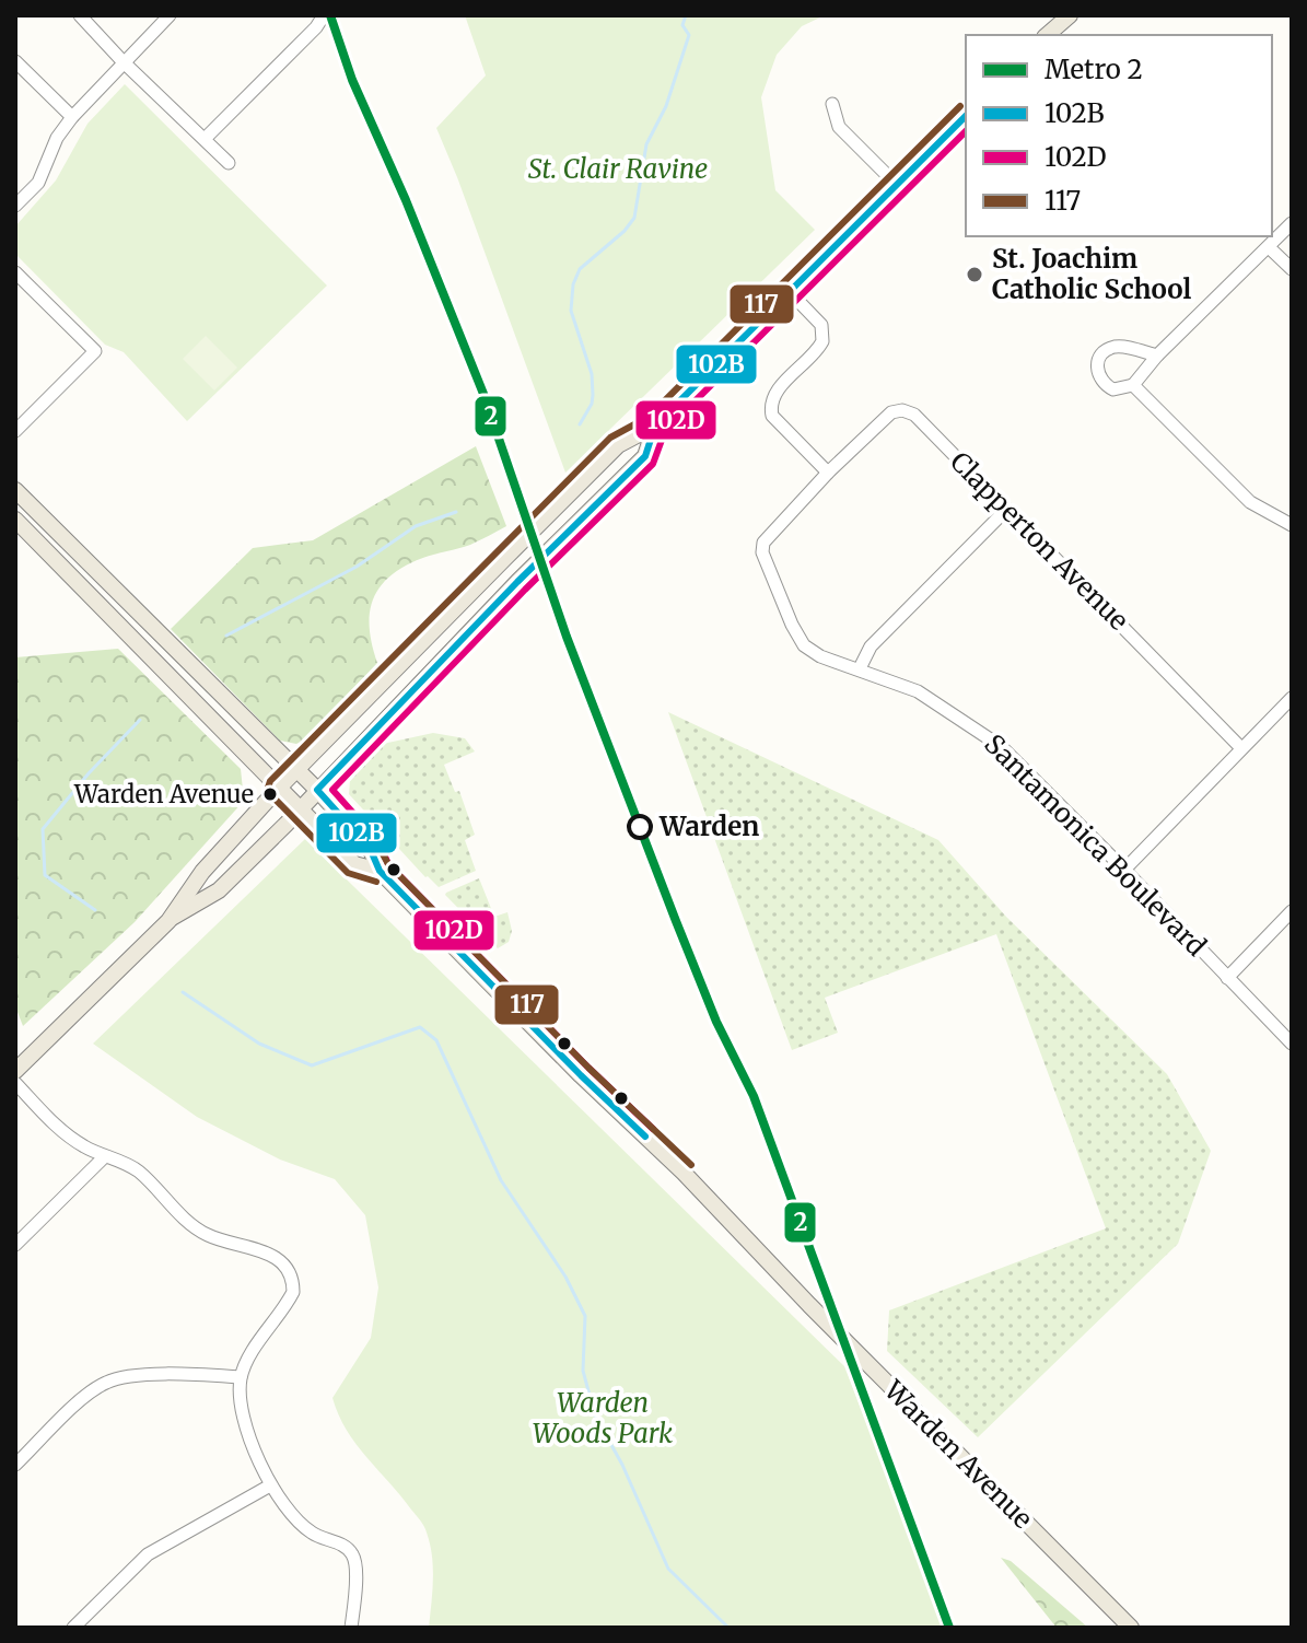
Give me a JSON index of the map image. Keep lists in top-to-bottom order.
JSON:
{
  "streets": {
    "main road": ["Warden Avenue"],
    "street": ["Clapperton Avenue", "Santamonica Boulevard"]
  },
  "crossings": [
    ["Clapperton Avenue", "Santamonica Boulevard"]
  ],
  "parks": ["St. Clair Ravine", "Warden Woods Park"],
  "places": ["St. Joachim Catholic School", "Warden Avenue", "Warden"],
  "lines": [
    "metro line 2",
    "transit line 117",
    "transit line 102B",
    "transit line 102D"
  ],
  "legend": [
    "Metro 2",
    "102B",
    "102D",
    "117"
  ]
}
